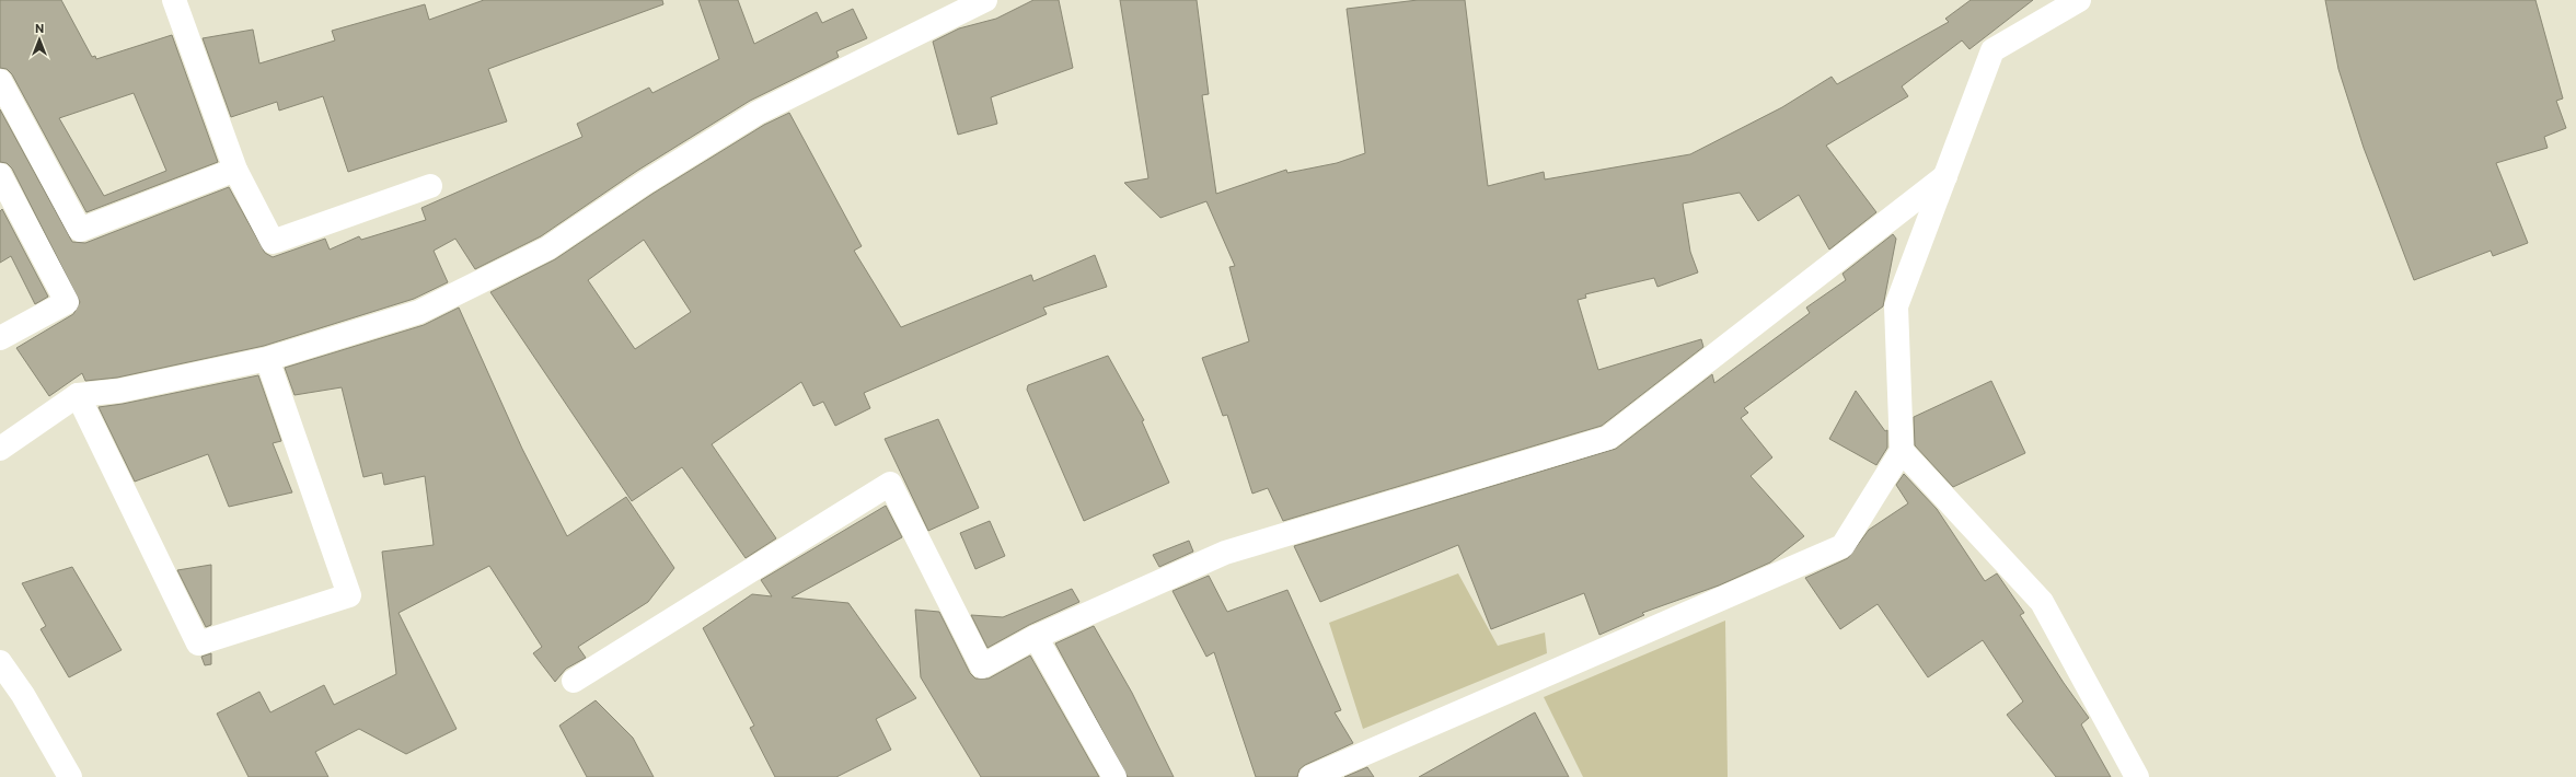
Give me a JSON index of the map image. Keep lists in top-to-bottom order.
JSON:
{
  "north": "top"
}
